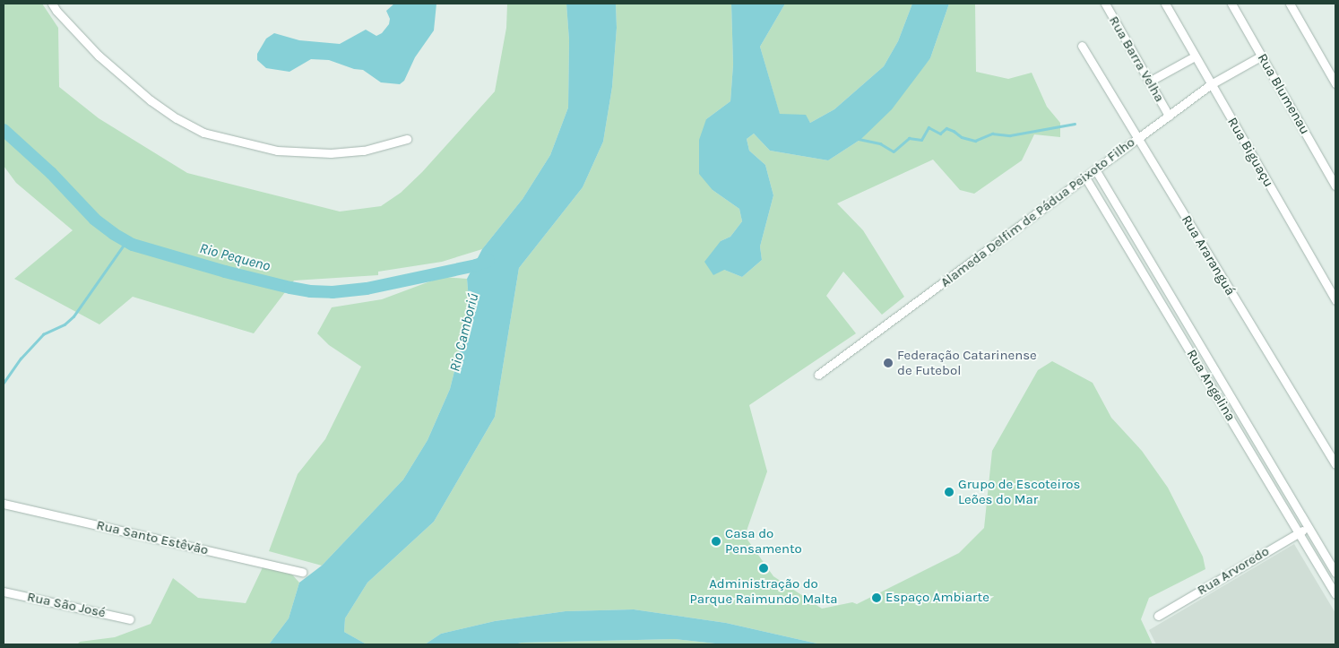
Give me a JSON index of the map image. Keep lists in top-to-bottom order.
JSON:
{
  "streets": {
    "street": [
      "Rua Barra Velha",
      "Rua Blumenau",
      "Rua Biguaçu",
      "Alameda Delfim de Pádua Peixoto Filho",
      "Rua Araranguá",
      "Rua Angelina",
      "Rua Santo Estêvão",
      "Rua Arvoredo",
      "Rua São José"
    ]
  },
  "crossings": [
    ["Rua Barra Velha", "Alameda Delfim de Pádua Peixoto Filho"],
    ["Rua Blumenau", "Alameda Delfim de Pádua Peixoto Filho"],
    ["Rua Biguaçu", "Alameda Delfim de Pádua Peixoto Filho"],
    ["Alameda Delfim de Pádua Peixoto Filho", "Rua Araranguá"],
    ["Alameda Delfim de Pádua Peixoto Filho", "Rua Angelina"],
    ["Rua Angelina", "Rua Arvoredo"]
  ],
  "water": ["Rio Pequeno", "Rio Camboriú"],
  "places": [
    "Federação Catarinense de Futebol",
    "Grupo de Escoteiros Leões do Mar",
    "Casa do Pensamento",
    "Administração do Parque Raimundo Malta",
    "Espaço Ambiarte"
  ]
}
